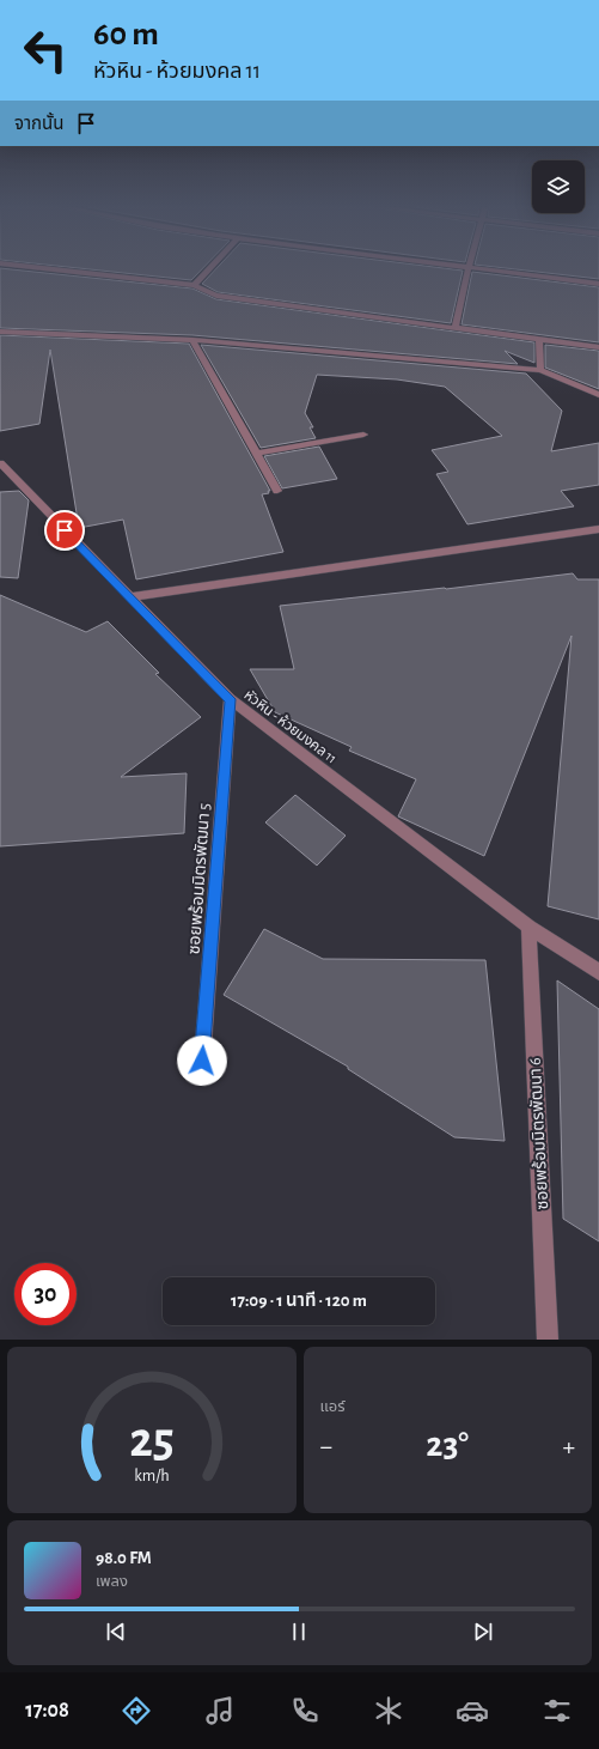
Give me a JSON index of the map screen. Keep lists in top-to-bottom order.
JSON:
{
  "streets": {
    "street": ["หัวหิน - ห้วยมงคล 11", "ซอยพร้อมมิตรพัฒนา 5", "ซอยพร้อมมิตรพัฒนา 6"]
  },
  "crossings": [
    ["หัวหิน - ห้วยมงคล 11", "ซอยพร้อมมิตรพัฒนา 5"],
    ["หัวหิน - ห้วยมงคล 11", "ซอยพร้อมมิตรพัฒนา 6"]
  ],
  "page": {
    "turn": ["60 m", "หัวหิน - ห้วยมงคล 11"],
    "then": "จากนั้น",
    "limit": "30",
    "trip": "17:09 · 1 นาที · 120 m",
    "tile": "แอร์",
    "heat": ["−", "23°", "+"],
    "song": ["98.0 FM", "เพลง"],
    "tabs": "17:08",
    "gauge": ["25", "km/h"]
  }
}
